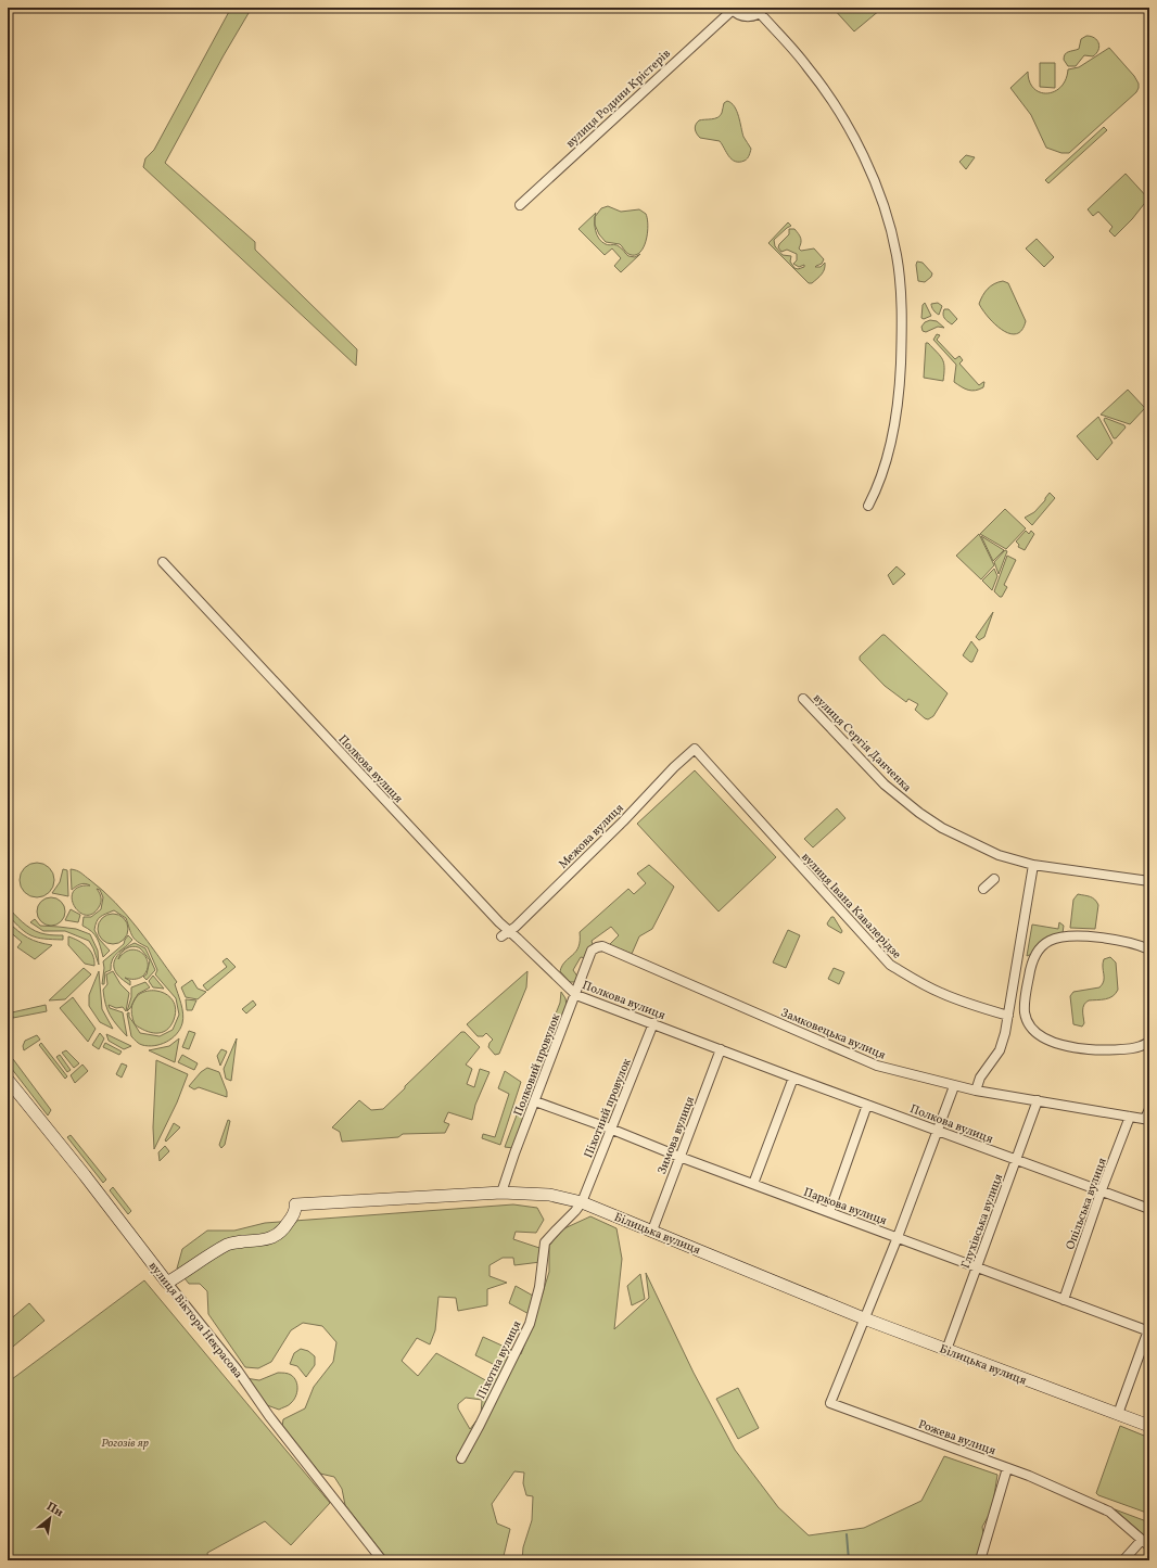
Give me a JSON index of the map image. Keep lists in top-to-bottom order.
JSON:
{
  "streets": {
    "main road": ["Білицька вулиця", "вулиця Віктора Некрасова"],
    "street": [
      "вулиця Родини Крістерів",
      "вулиця Сергія Данченка",
      "Полкова вулиця",
      "Межова вулиця",
      "вулиця Івана Кавалерідзе",
      "Замковецька вулиця",
      "Полковий провулок",
      "Піхотний провулок",
      "Зимова вулиця",
      "Опільська вулиця",
      "Паркова вулиця",
      "Глухівська вулиця",
      "Піхотна вулиця",
      "Рожева вулиця"
    ]
  },
  "crossings": [
    ["Полкова вулиця", "Межова вулиця"],
    ["Полкова вулиця", "Полковий провулок"],
    ["Полкова вулиця", "Піхотний провулок"],
    ["Полкова вулиця", "Зимова вулиця"],
    ["Полкова вулиця", "Опільська вулиця"],
    ["Полкова вулиця", "Глухівська вулиця"],
    ["Межова вулиця", "вулиця Івана Кавалерідзе"],
    ["Замковецька вулиця", "Полковий провулок"],
    ["Замковецька вулиця", "Опільська вулиця"],
    ["Замковецька вулиця", "Глухівська вулиця"],
    ["Полковий провулок", "Паркова вулиця"],
    ["Полковий провулок", "Білицька вулиця"],
    ["Піхотний провулок", "Паркова вулиця"],
    ["Піхотний провулок", "Білицька вулиця"],
    ["Піхотний провулок", "Піхотна вулиця"],
    ["Зимова вулиця", "Паркова вулиця"],
    ["Зимова вулиця", "Білицька вулиця"],
    ["Опільська вулиця", "Паркова вулиця"],
    ["Паркова вулиця", "Глухівська вулиця"],
    ["Глухівська вулиця", "Білицька вулиця"],
    ["Білицька вулиця", "вулиця Віктора Некрасова"],
    ["Білицька вулиця", "Піхотна вулиця"],
    ["Білицька вулиця", "Рожева вулиця"]
  ],
  "parks": ["Рогозів яр"],
  "north": "top right"
}
